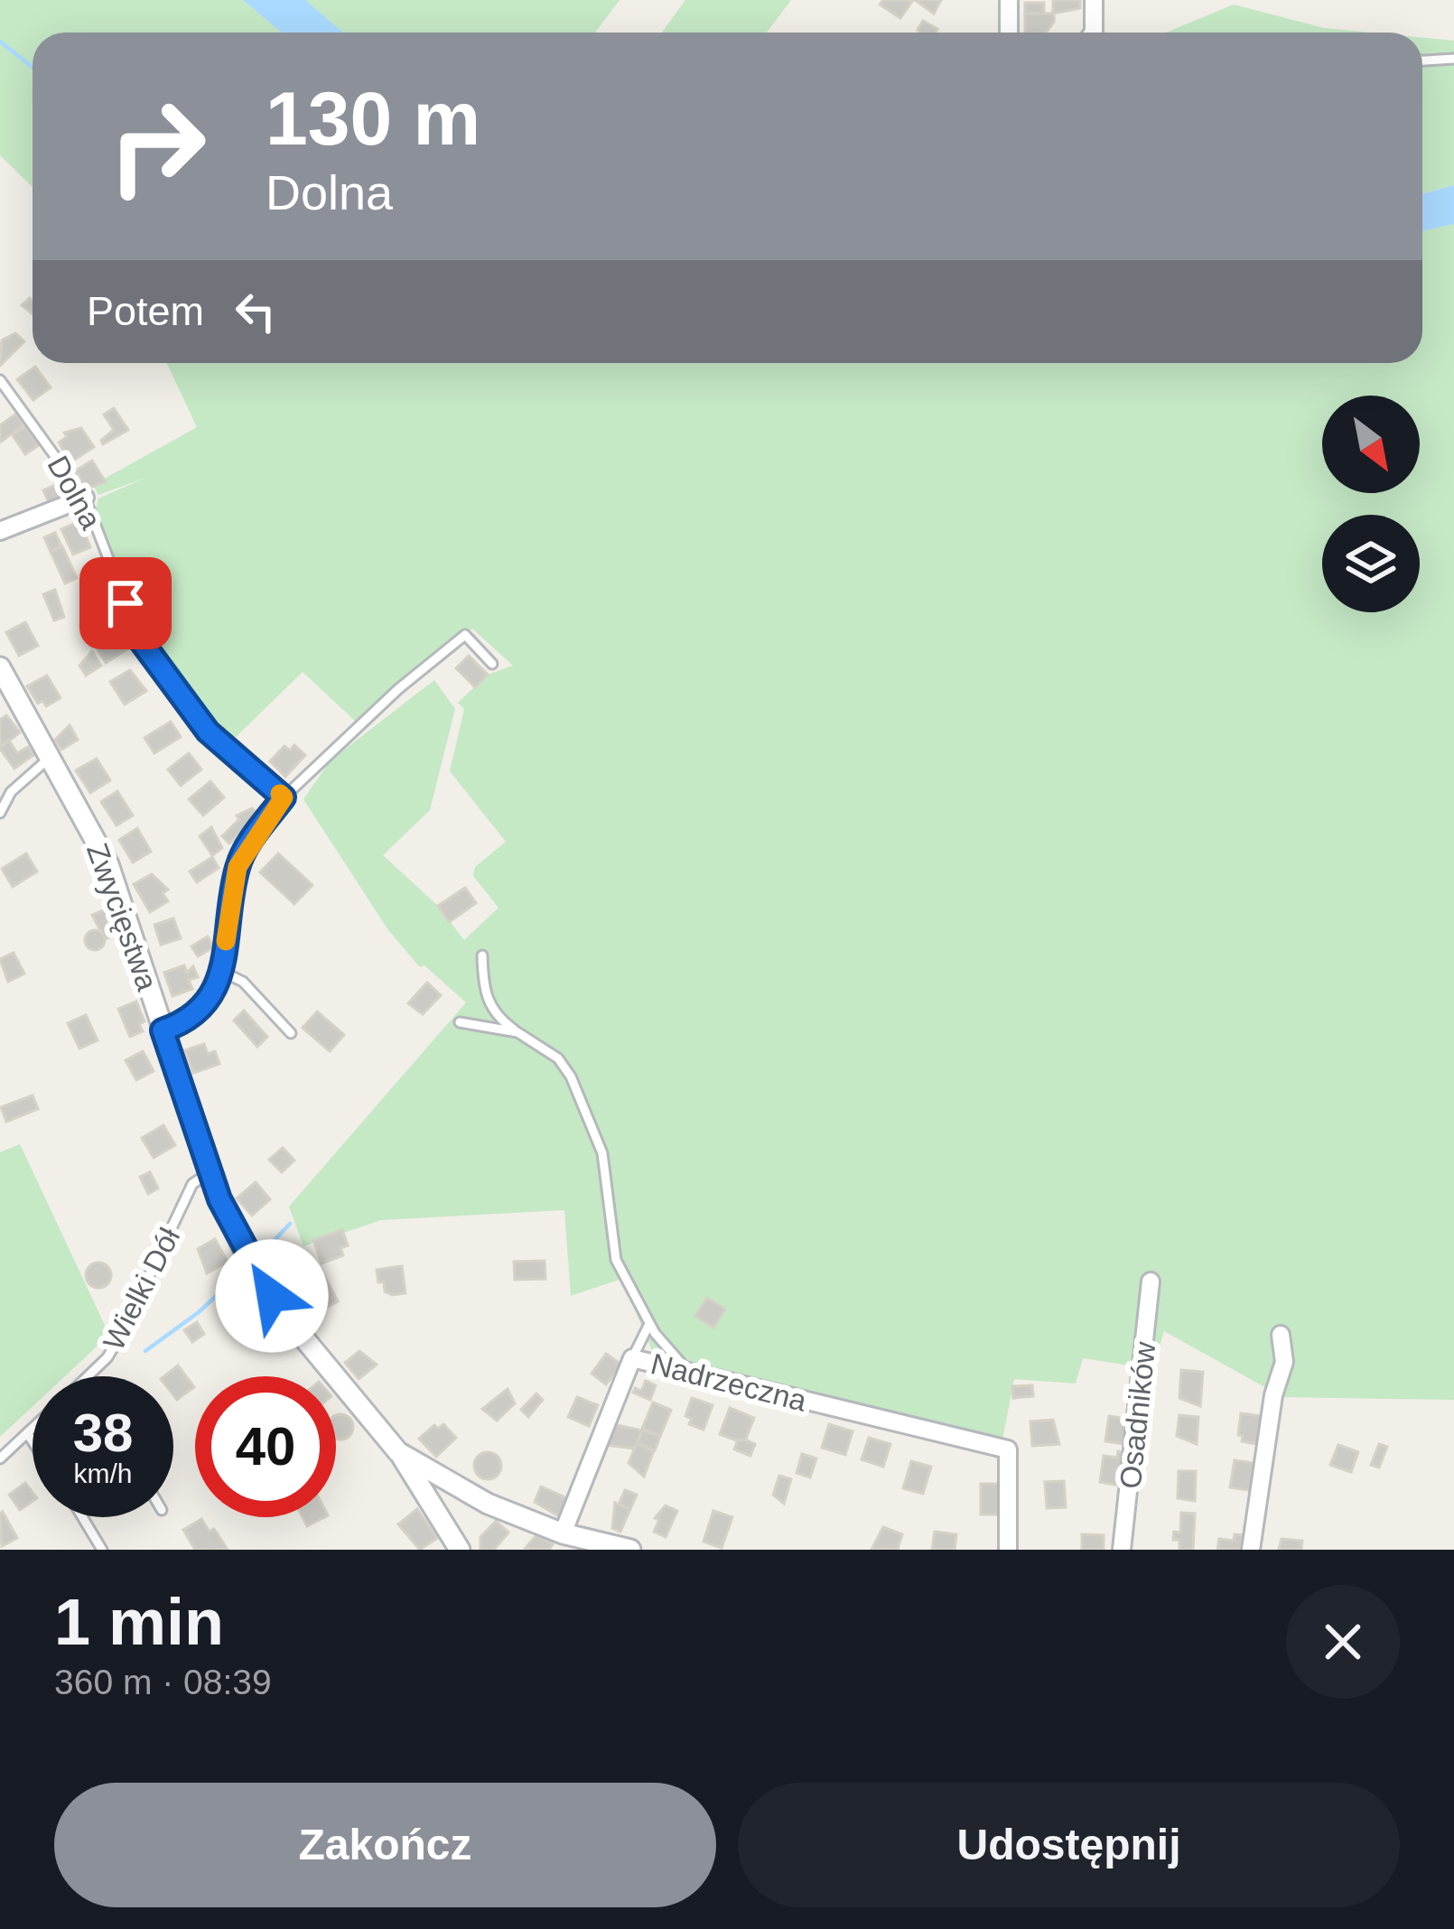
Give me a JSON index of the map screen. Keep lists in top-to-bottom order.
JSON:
{
  "streets": {
    "street": ["Zwycięstwa", "Nadrzeczna", "Osadników"],
    "lane": ["Dolna", "Wielki Dół"]
  },
  "crossings": [
    ["Zwycięstwa", "Wielki Dół"],
    ["Zwycięstwa", "Nadrzeczna"]
  ],
  "north": "bottom right",
  "page": {
    "turn": ["130 m", "Dolna"],
    "then": "Potem",
    "speed": "38 km/h",
    "limit": "40",
    "heading": ["1 min", "360 m · 08:39"],
    "buttons": ["Zakończ", "Udostępnij"]
  }
}
